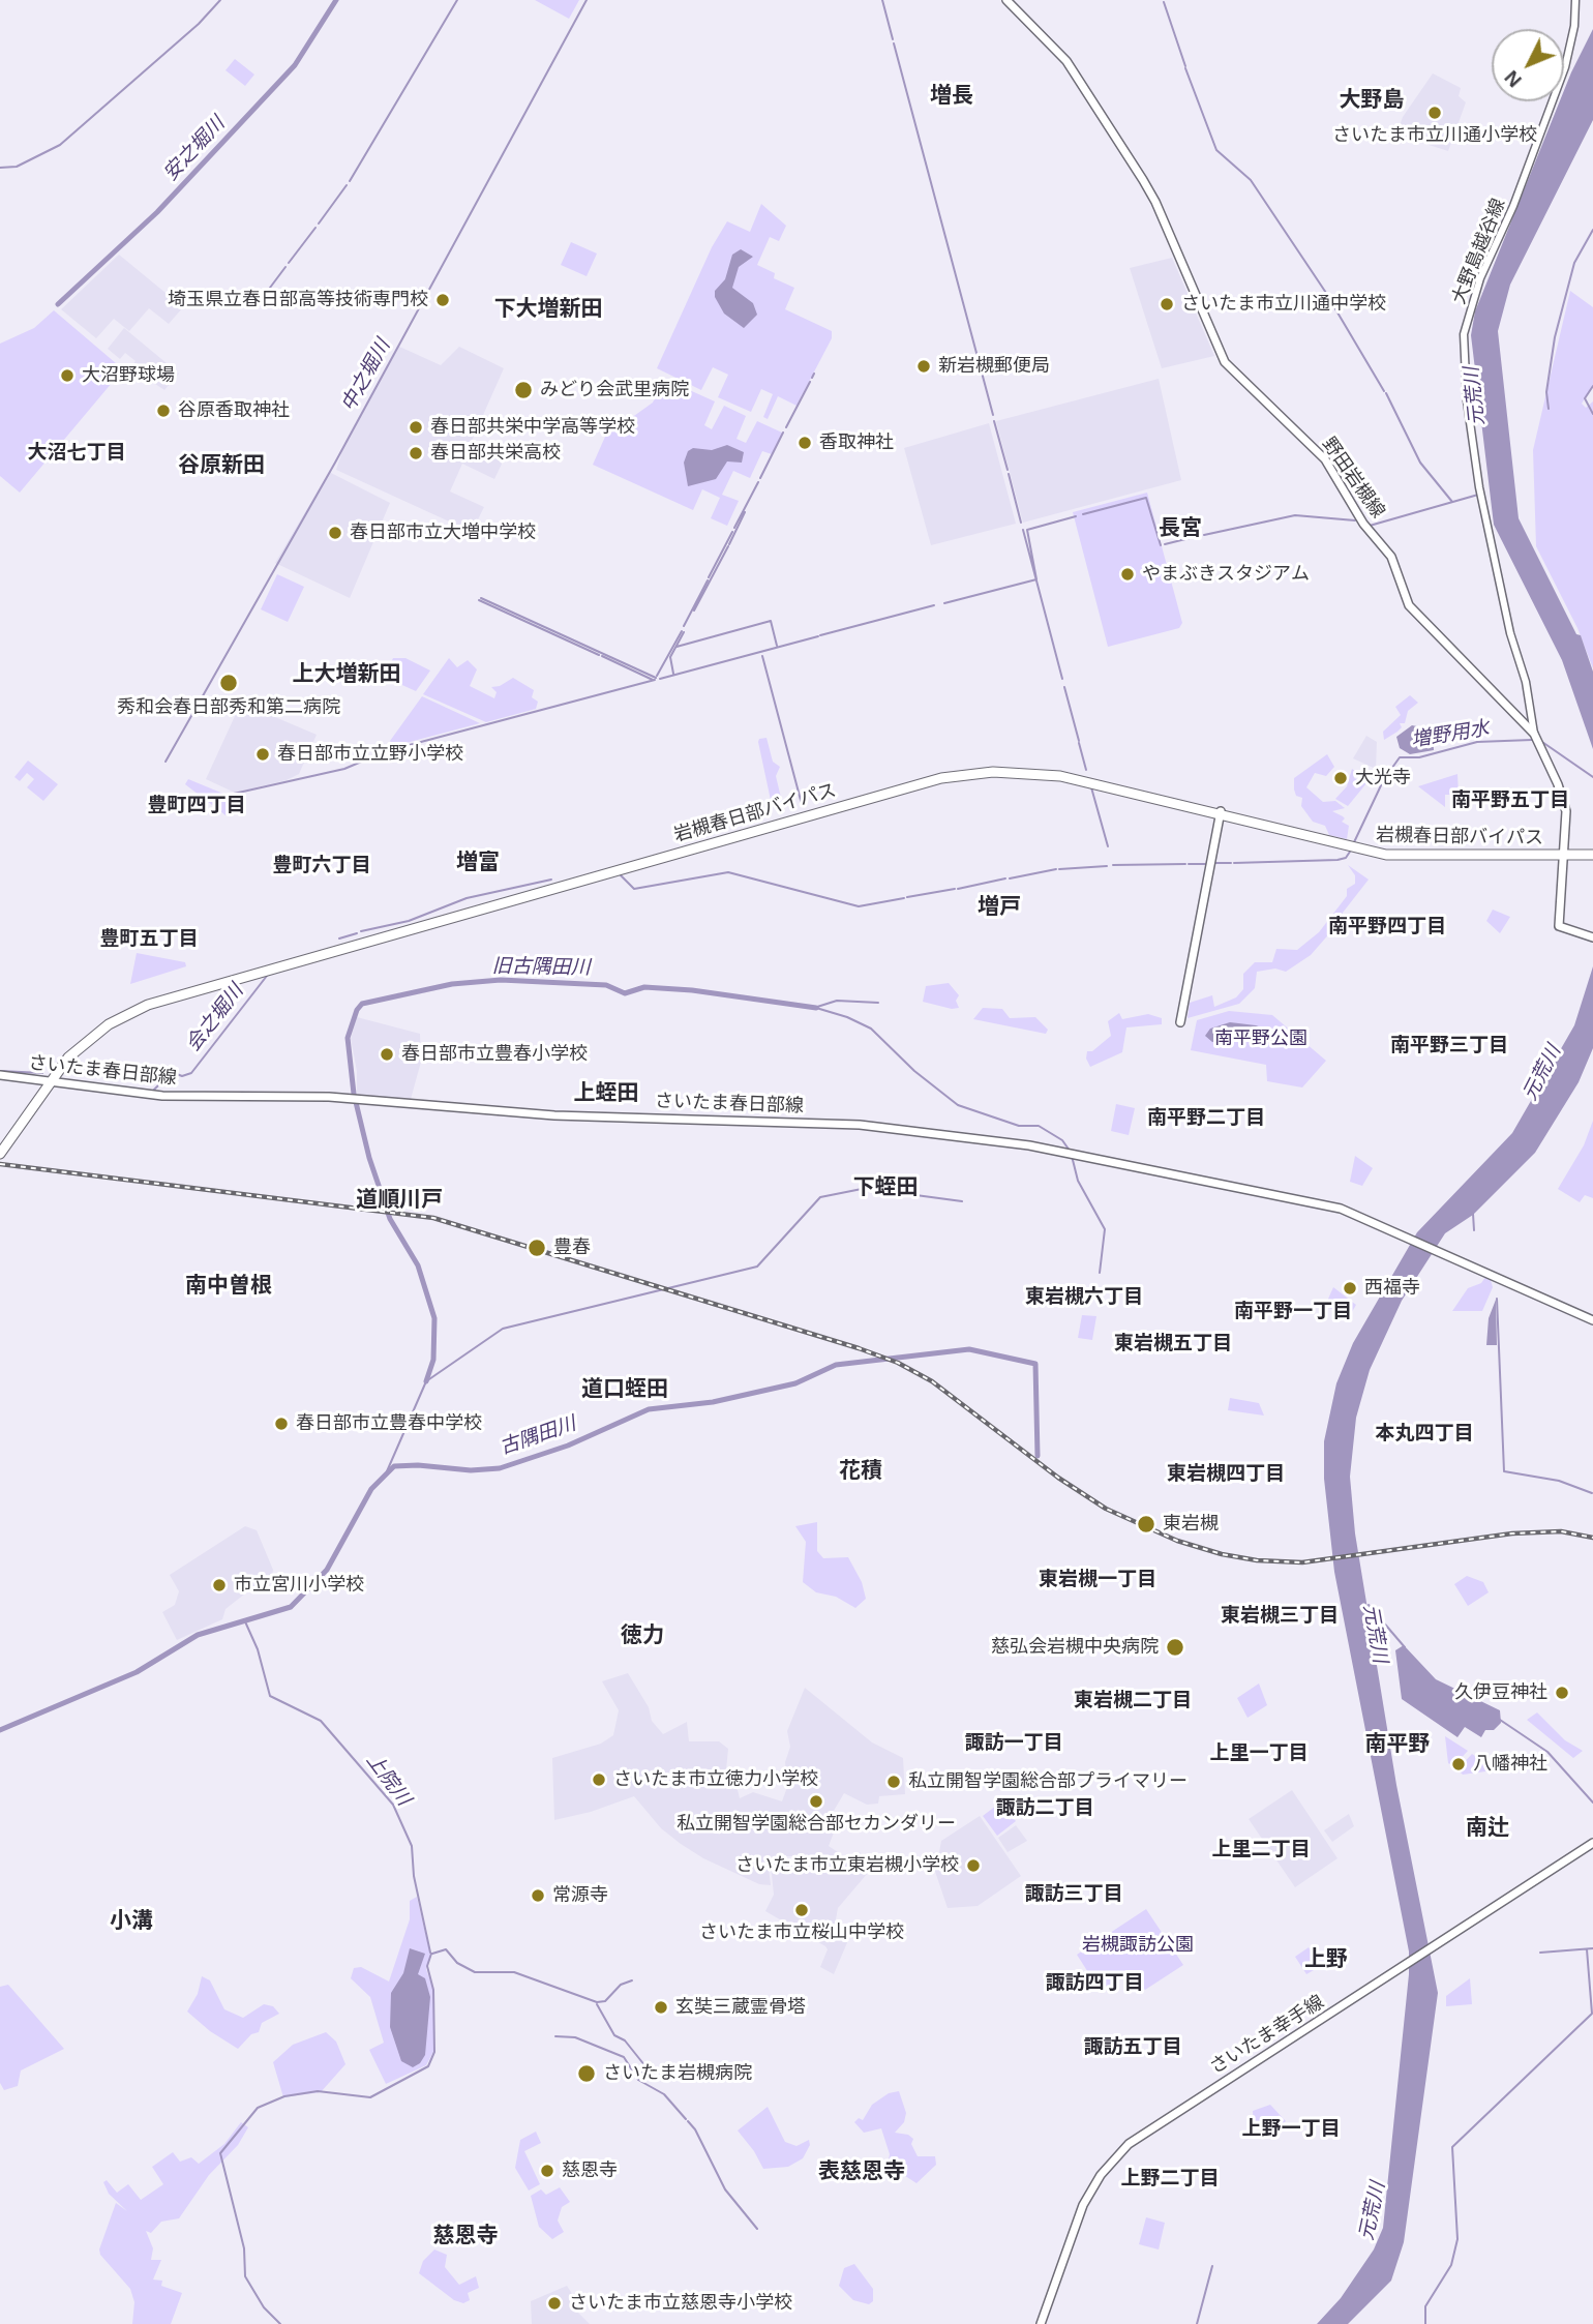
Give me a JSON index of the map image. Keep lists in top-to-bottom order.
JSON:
{
  "streets": {
    "highway": ["岩槻春日部バイパス"],
    "main road": [
      "大野島越谷線",
      "野田岩槻線",
      "さいたま春日部線",
      "さいたま幸手線"
    ]
  },
  "crossings": [
    ["大野島越谷線", "野田岩槻線"],
    ["野田岩槻線", "岩槻春日部バイパス"],
    ["岩槻春日部バイパス", "さいたま春日部線"]
  ],
  "districts": [
    "増長",
    "大野島",
    "下大増新田",
    "大沼七丁目",
    "谷原新田",
    "長宮",
    "上大増新田",
    "南平野五丁目",
    "豊町四丁目",
    "増富",
    "豊町六丁目",
    "増戸",
    "南平野四丁目",
    "豊町五丁目",
    "南平野三丁目",
    "上蛭田",
    "南平野二丁目",
    "下蛭田",
    "道順川戸",
    "南中曽根",
    "東岩槻六丁目",
    "南平野一丁目",
    "東岩槻五丁目",
    "道口蛭田",
    "本丸四丁目",
    "花積",
    "東岩槻四丁目",
    "東岩槻一丁目",
    "東岩槻三丁目",
    "徳力",
    "東岩槻二丁目",
    "諏訪一丁目",
    "南平野",
    "上里一丁目",
    "諏訪二丁目",
    "南辻",
    "上里二丁目",
    "諏訪三丁目",
    "小溝",
    "上野",
    "諏訪四丁目",
    "諏訪五丁目",
    "上野一丁目",
    "表慈恩寺",
    "上野二丁目",
    "慈恩寺"
  ],
  "water": [
    "安之堀川",
    "中之堀川",
    "元荒川",
    "増野用水",
    "旧古隅田川",
    "会之堀川",
    "古隅田川",
    "上院川"
  ],
  "parks": ["南平野公園", "岩槻諏訪公園"],
  "places": [
    "さいたま市立川通小学校",
    "埼玉県立春日部高等技術専門校",
    "さいたま市立川通中学校",
    "新岩槻郵便局",
    "大沼野球場",
    "みどり会武里病院",
    "谷原香取神社",
    "春日部共栄中学高等学校",
    "香取神社",
    "春日部共栄高校",
    "春日部市立大増中学校",
    "やまぶきスタジアム",
    "秀和会春日部秀和第二病院",
    "春日部市立立野小学校",
    "大光寺",
    "春日部市立豊春小学校",
    "豊春",
    "西福寺",
    "春日部市立豊春中学校",
    "東岩槻",
    "市立宮川小学校",
    "慈弘会岩槻中央病院",
    "久伊豆神社",
    "八幡神社",
    "さいたま市立徳力小学校",
    "私立開智学園総合部プライマリー",
    "私立開智学園総合部セカンダリー",
    "さいたま市立東岩槻小学校",
    "常源寺",
    "さいたま市立桜山中学校",
    "玄奘三蔵霊骨塔",
    "さいたま岩槻病院",
    "慈恩寺",
    "さいたま市立慈恩寺小学校"
  ],
  "north": "bottom left"
}
